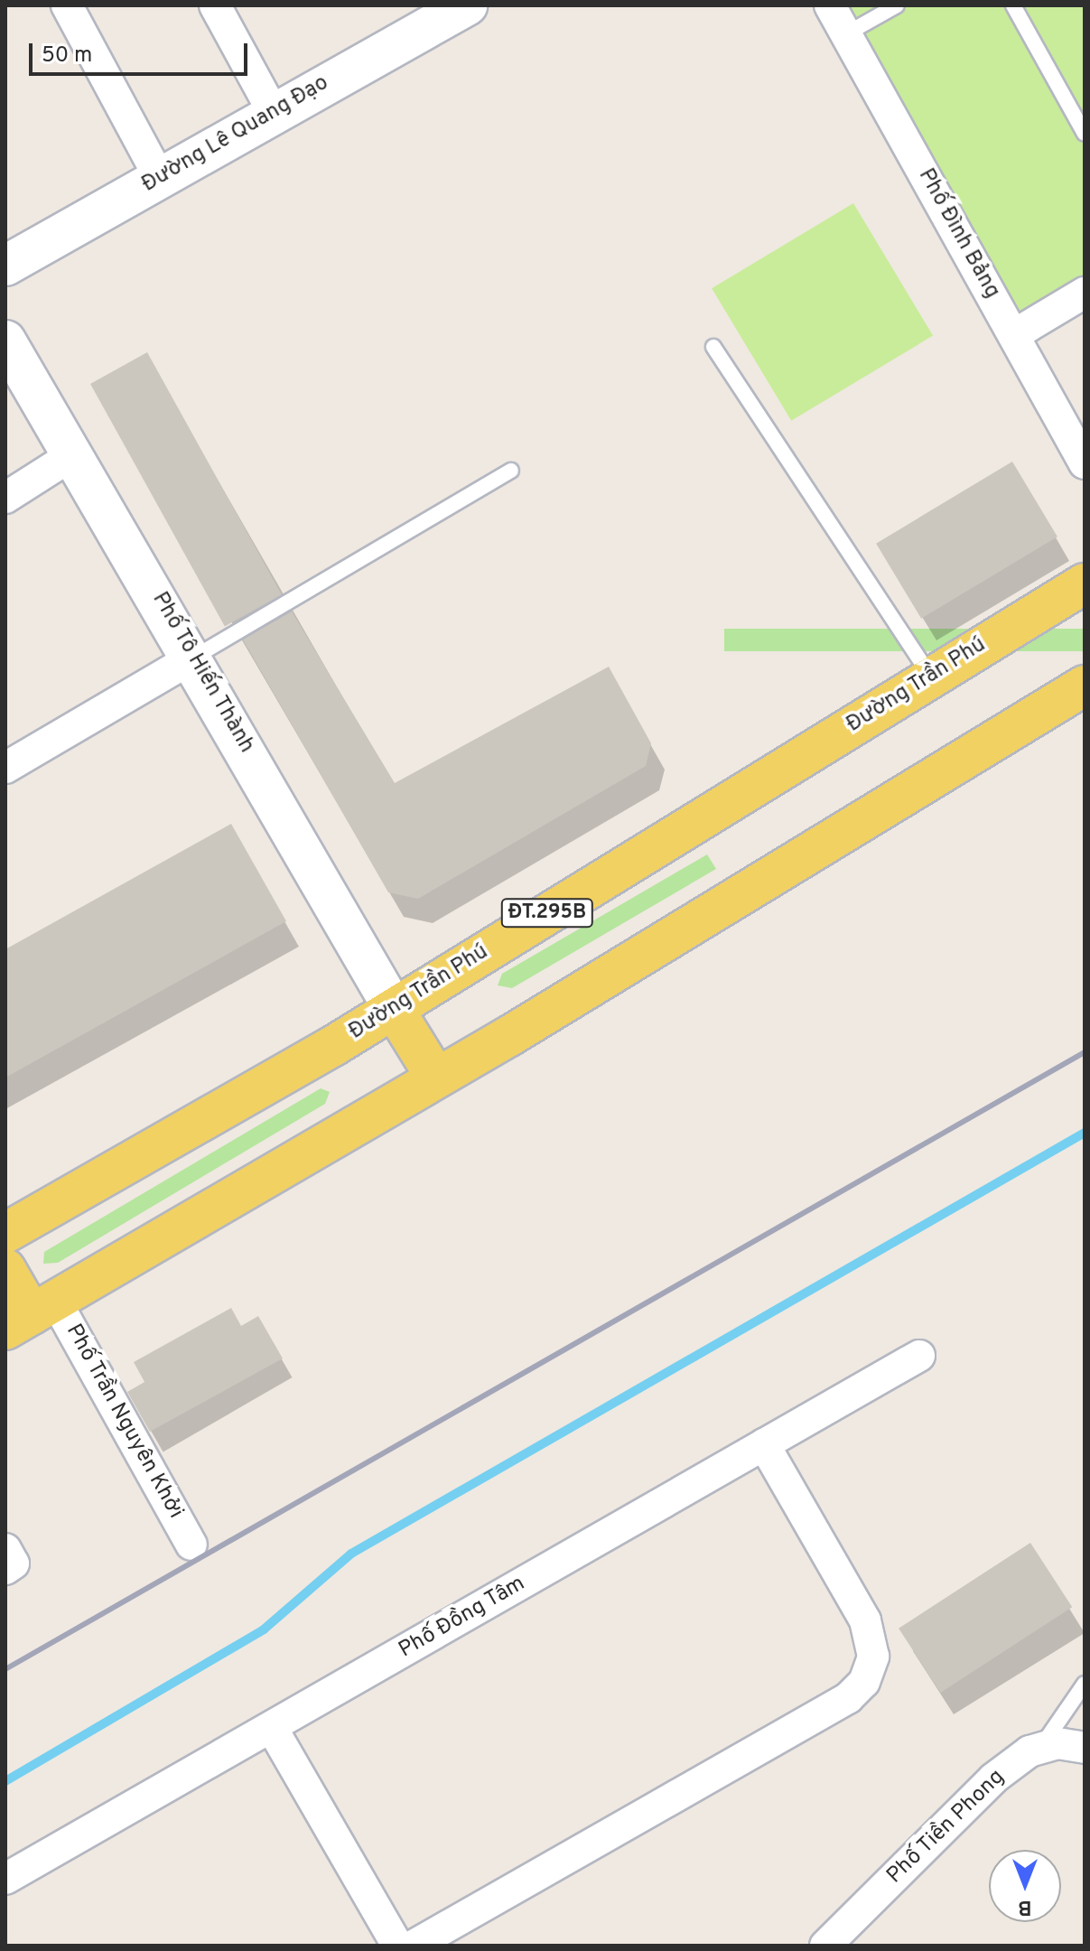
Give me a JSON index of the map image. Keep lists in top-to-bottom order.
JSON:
{
  "streets": {
    "main road": ["Đường Trần Phú", "ĐT.295B"],
    "street": [
      "Đường Lê Quang Đạo",
      "Phố Đình Bảng",
      "Phố Tô Hiến Thành",
      "Phố Trần Nguyên Khởi",
      "Phố Đồng Tâm",
      "Phố Tiền Phong"
    ]
  },
  "crossings": [
    ["Phố Tô Hiến Thành", "Đường Trần Phú"]
  ],
  "scale_bar": "50 m",
  "north": "bottom"
}
